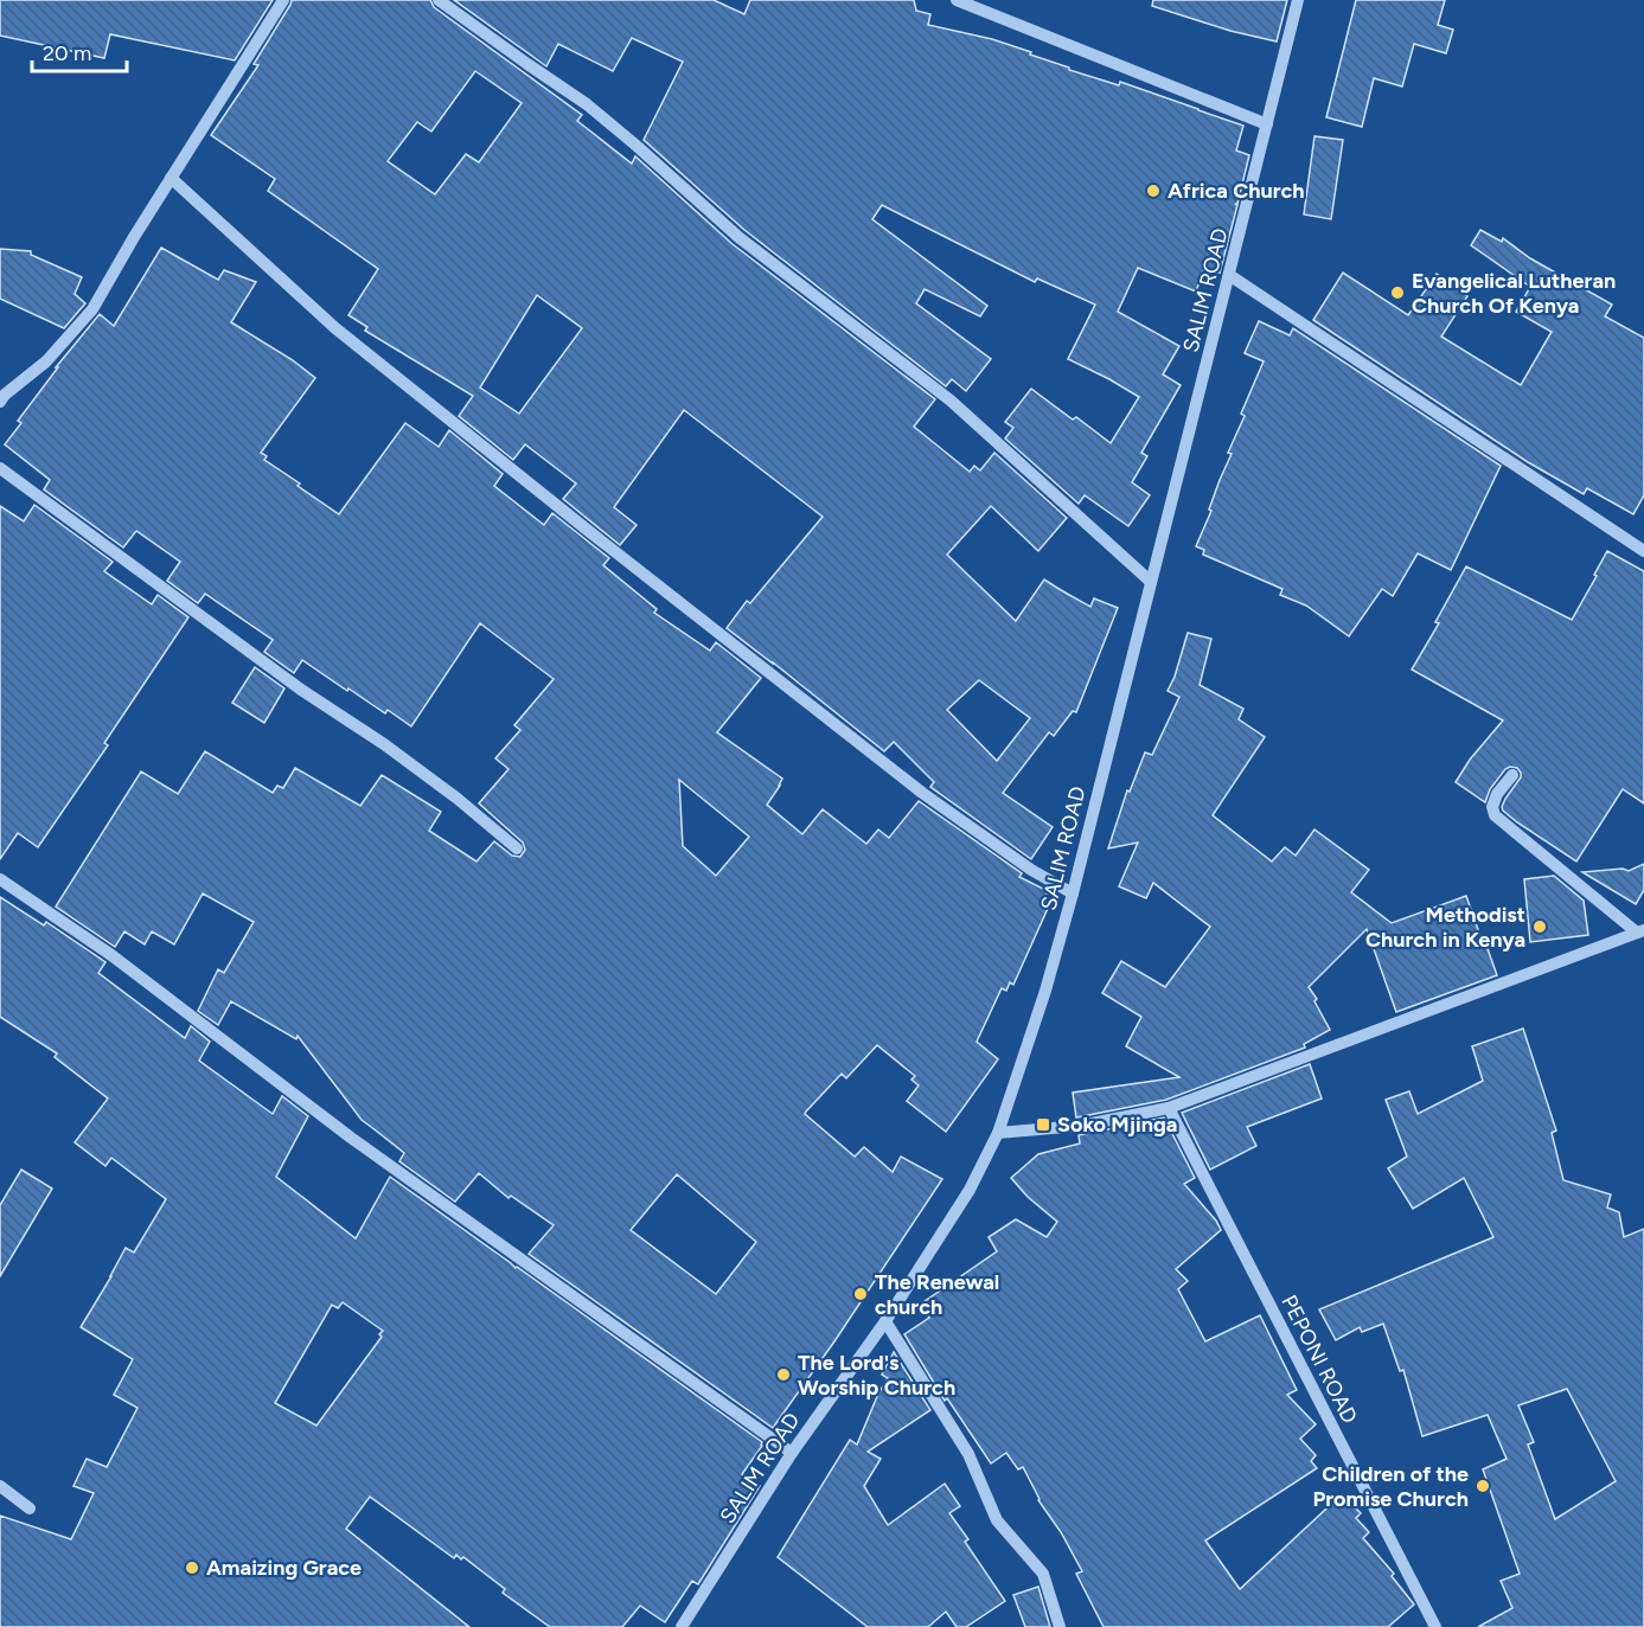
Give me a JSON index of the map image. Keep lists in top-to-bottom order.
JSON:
{
  "streets": {
    "street": ["SALIM ROAD", "PEPONI ROAD"]
  },
  "places": {
    "other": [
      "Africa Church",
      "Evangelical Lutheran Church Of Kenya",
      "Methodist Church in Kenya",
      "The Renewal church",
      "The Lord's Worship Church",
      "Children of the Promise Church",
      "Amaizing Grace"
    ],
    "transit": ["Soko Mjinga"]
  },
  "scale_bar": "20 m"
}
